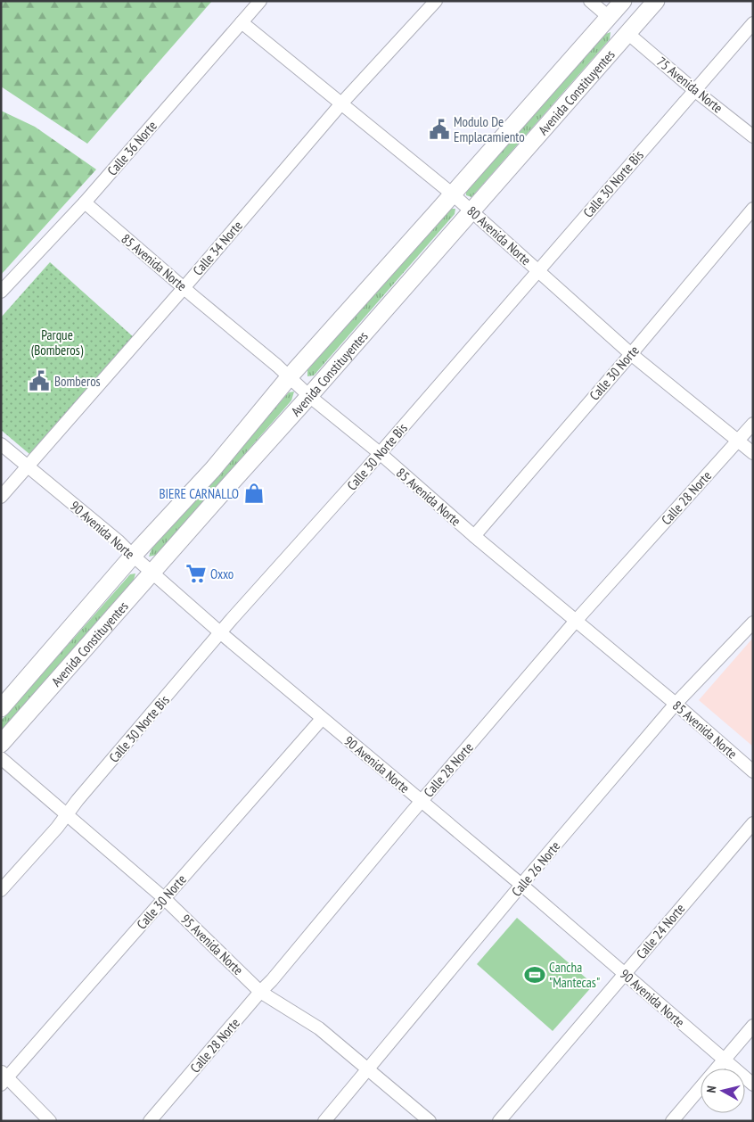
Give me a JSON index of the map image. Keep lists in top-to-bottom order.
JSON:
{
  "streets": {
    "main road": ["Avenida Constituyentes"],
    "street": [
      "75 Avenida Norte",
      "Calle 36 Norte",
      "Calle 30 Norte Bis",
      "80 Avenida Norte",
      "Calle 34 Norte",
      "85 Avenida Norte",
      "Calle 30 Norte",
      "Calle 28 Norte",
      "90 Avenida Norte",
      "Calle 26 Norte",
      "Calle 24 Norte",
      "95 Avenida Norte"
    ]
  },
  "crossings": [
    ["75 Avenida Norte", "Avenida Constituyentes"],
    ["75 Avenida Norte", "Calle 30 Norte Bis"],
    ["Avenida Constituyentes", "80 Avenida Norte"],
    ["Avenida Constituyentes", "85 Avenida Norte"],
    ["Avenida Constituyentes", "90 Avenida Norte"],
    ["Calle 36 Norte", "80 Avenida Norte"],
    ["Calle 36 Norte", "85 Avenida Norte"],
    ["Calle 30 Norte Bis", "80 Avenida Norte"],
    ["Calle 30 Norte Bis", "85 Avenida Norte"],
    ["Calle 30 Norte Bis", "90 Avenida Norte"],
    ["Calle 30 Norte Bis", "95 Avenida Norte"],
    ["80 Avenida Norte", "Calle 34 Norte"],
    ["80 Avenida Norte", "Calle 30 Norte"],
    ["80 Avenida Norte", "Calle 28 Norte"],
    ["Calle 34 Norte", "85 Avenida Norte"],
    ["Calle 34 Norte", "90 Avenida Norte"],
    ["85 Avenida Norte", "Calle 30 Norte"],
    ["85 Avenida Norte", "Calle 28 Norte"],
    ["85 Avenida Norte", "Calle 26 Norte"],
    ["Calle 30 Norte", "90 Avenida Norte"],
    ["Calle 30 Norte", "95 Avenida Norte"],
    ["Calle 28 Norte", "90 Avenida Norte"],
    ["Calle 28 Norte", "95 Avenida Norte"],
    ["90 Avenida Norte", "Calle 26 Norte"],
    ["90 Avenida Norte", "Calle 24 Norte"],
    ["Calle 26 Norte", "95 Avenida Norte"]
  ],
  "parks": ["Parque (Bomberos)"],
  "places": {
    "public building": ["Modulo De Emplacamiento", "Bomberos"],
    "shop": ["BIERE CARNALLO"],
    "supermarket": ["Oxxo"],
    "sports": ["Cancha \"Mantecas\""]
  },
  "north": "left"
}
